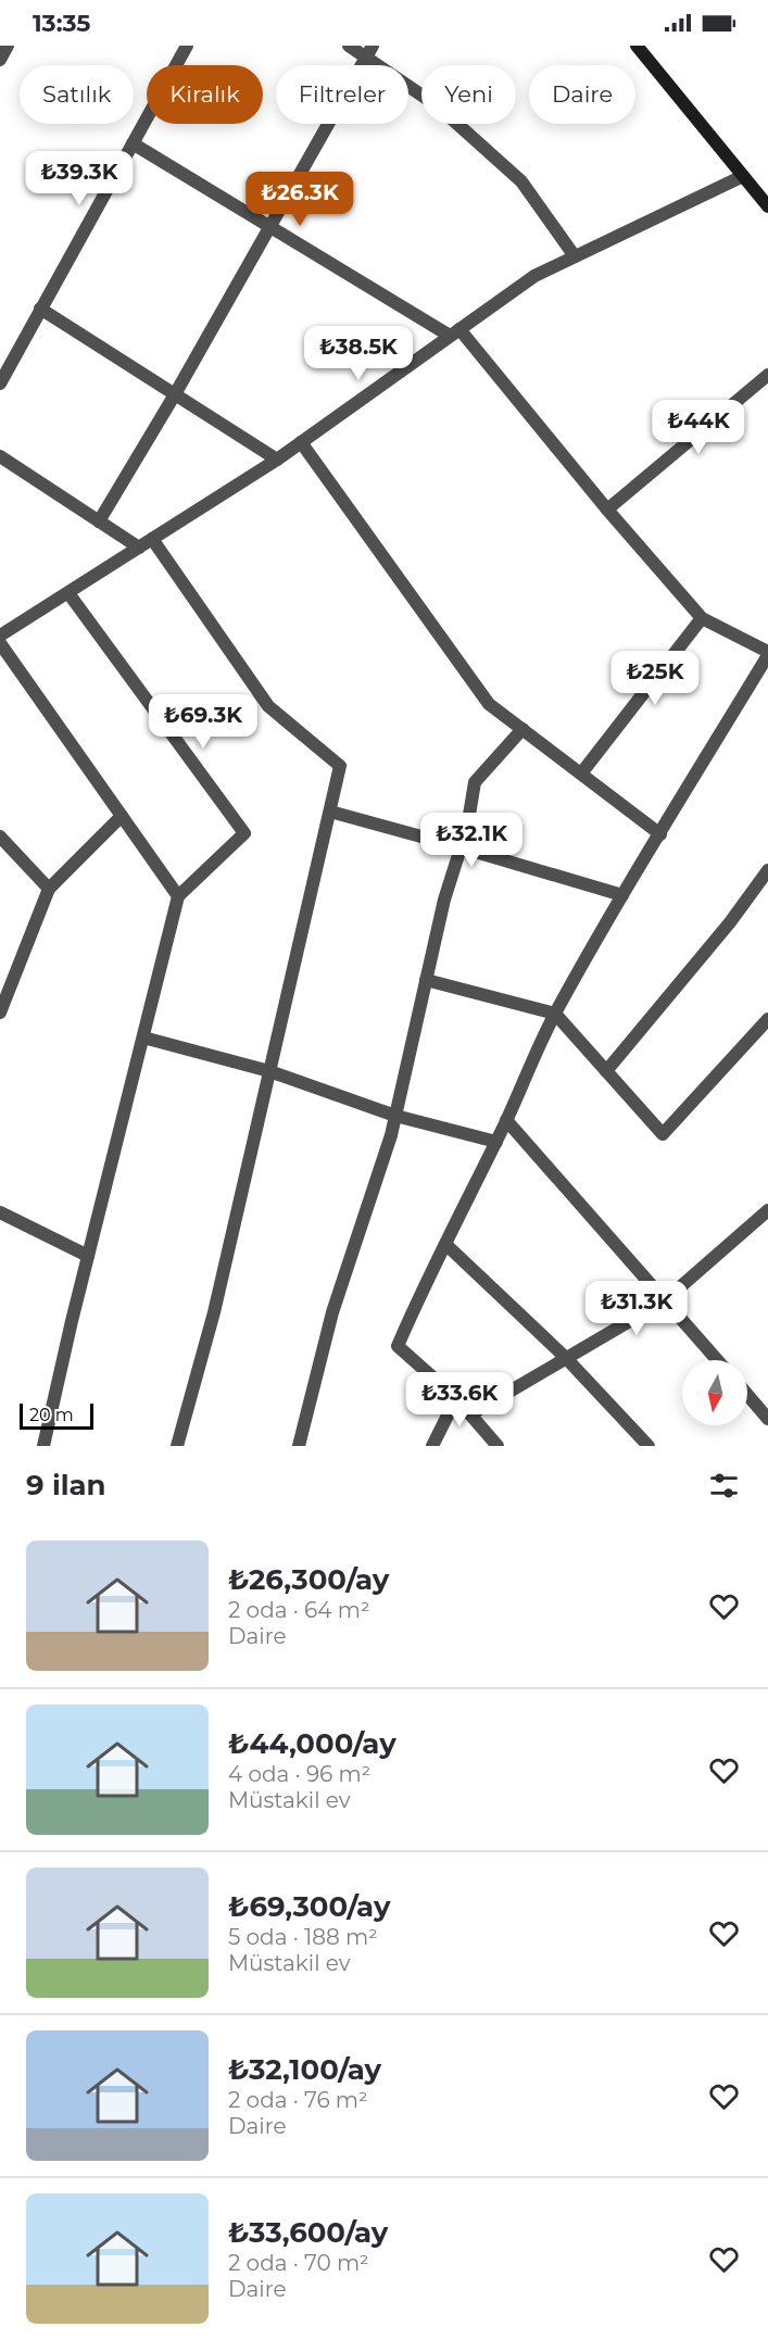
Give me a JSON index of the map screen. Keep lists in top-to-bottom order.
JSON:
{
  "scale_bar": "20 m",
  "north": "bottom",
  "page": {
    "status": "13:35",
    "chip": [
      "Satılık",
      "Kiralık",
      "Filtreler",
      "Yeni",
      "Daire"
    ],
    "price": [
      "₺39.3K",
      "₺26.3K",
      "₺38.5K",
      "₺44K",
      "₺25K",
      "₺69.3K",
      "₺32.1K",
      "₺31.3K",
      "₺33.6K"
    ],
    "scale": "20 m",
    "heading": "9 ilan",
    "list": [
      {
        "name": "₺26,300/ay",
        "note": "2 oda · 64 m² · Daire"
      },
      {
        "name": "₺44,000/ay",
        "note": "4 oda · 96 m² · Müstakil ev"
      },
      {
        "name": "₺69,300/ay",
        "note": "5 oda · 188 m² · Müstakil ev"
      },
      {
        "name": "₺32,100/ay",
        "note": "2 oda · 76 m² · Daire"
      },
      {
        "name": "₺33,600/ay",
        "note": "2 oda · 70 m² · Daire"
      }
    ]
  }
}
